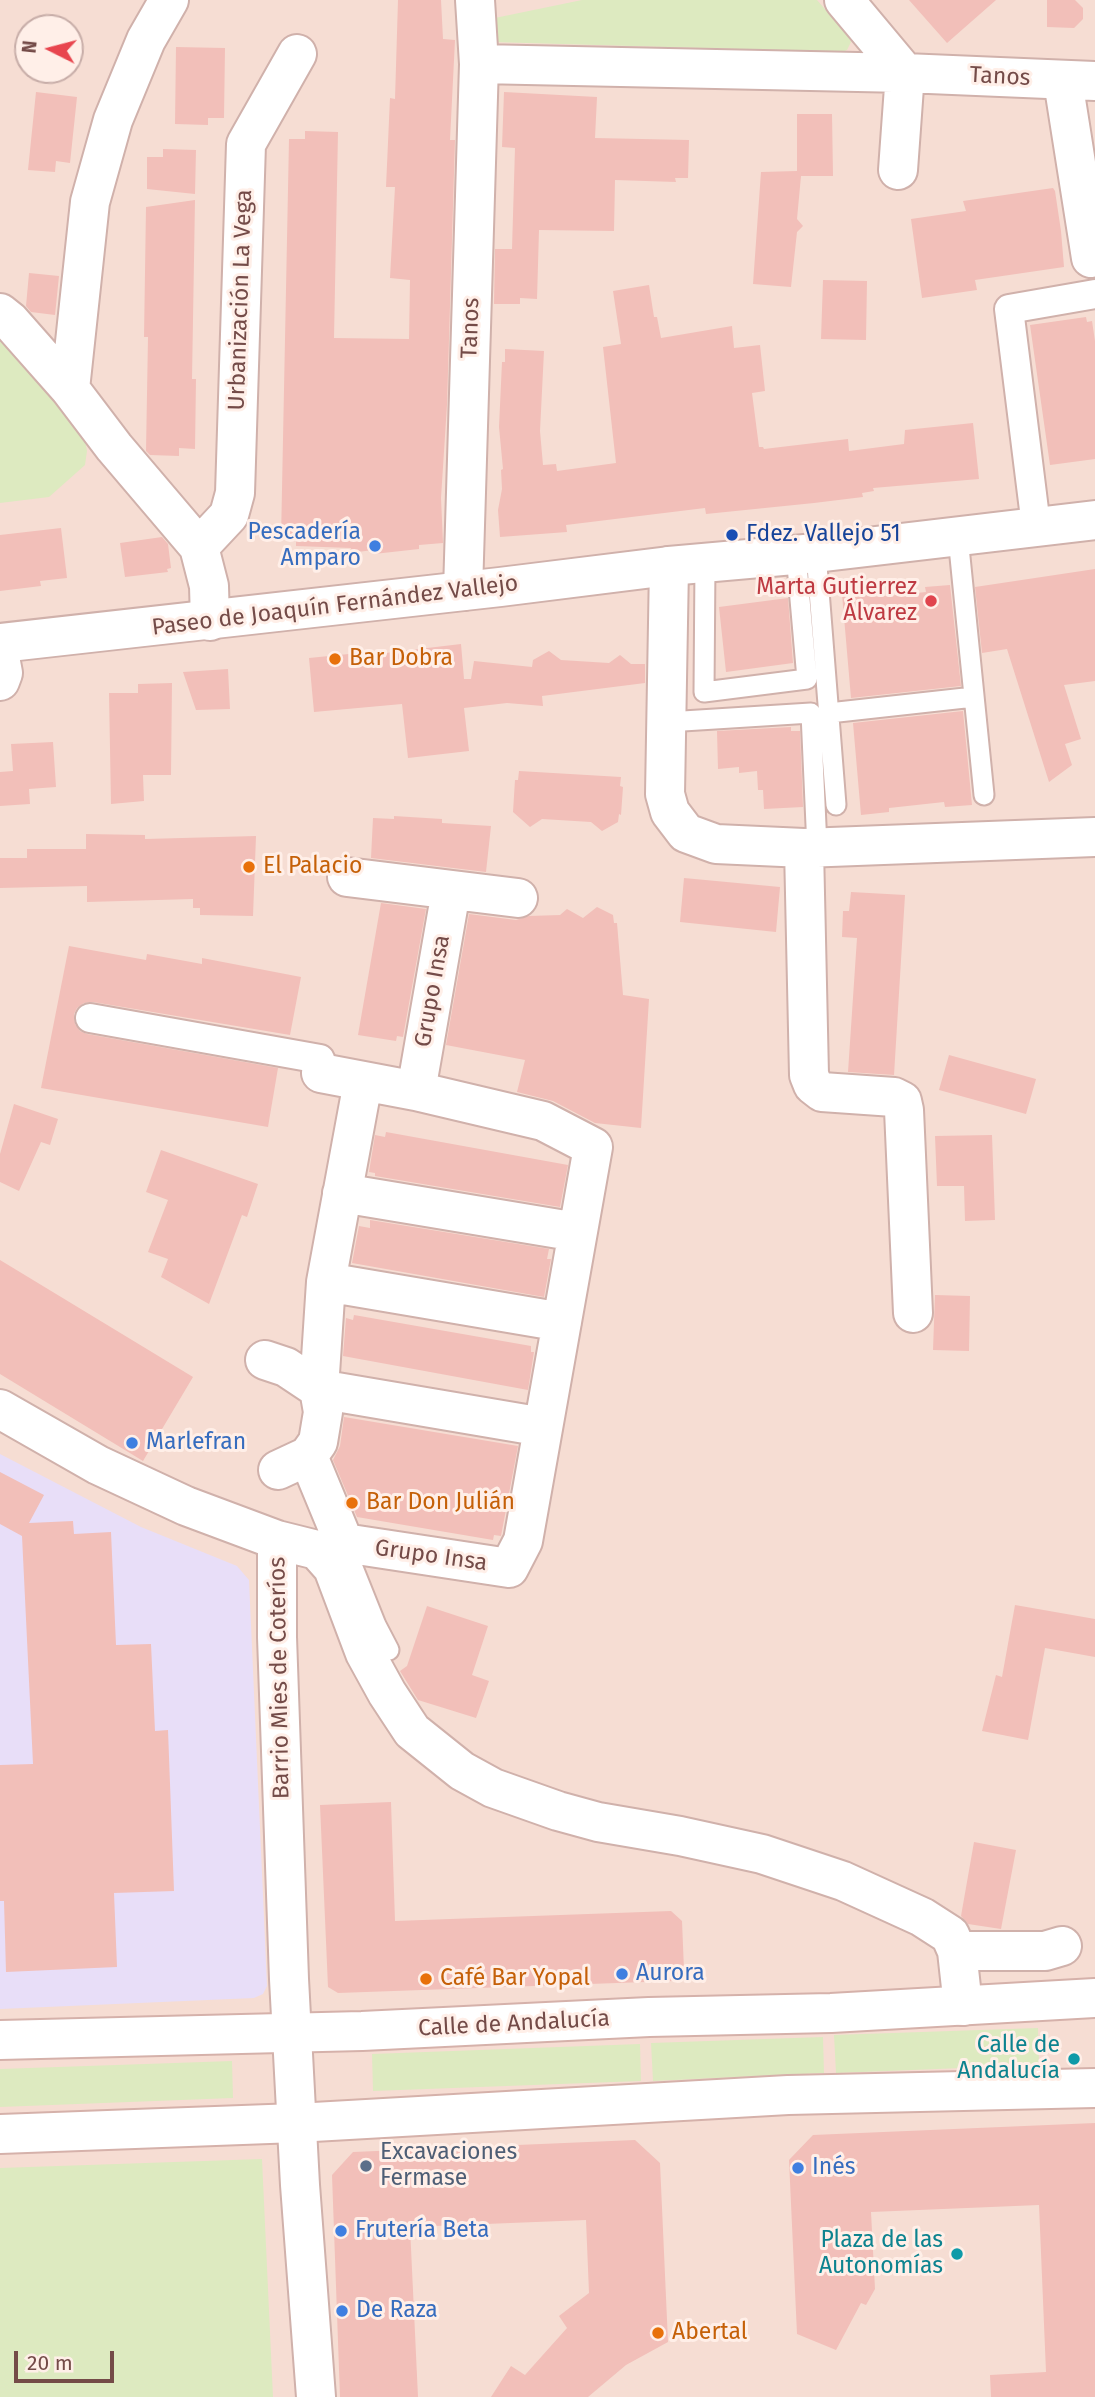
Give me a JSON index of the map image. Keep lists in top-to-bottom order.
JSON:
{
  "streets": {
    "street": [
      "Tanos",
      "Urbanización La Vega",
      "Paseo de Joaquín Fernández Vallejo",
      "Grupo Insa",
      "Barrio Mies de Coteríos",
      "Calle de Andalucía"
    ]
  },
  "crossings": [
    ["Tanos", "Paseo de Joaquín Fernández Vallejo"],
    ["Barrio Mies de Coteríos", "Calle de Andalucía"]
  ],
  "places": [
    "Fdez. Vallejo 51",
    "Pescadería Amparo",
    "Marta Gutierrez Álvarez",
    "Bar Dobra",
    "El Palacio",
    "Marlefran",
    "Bar Don Julián",
    "Aurora",
    "Café Bar Yopal",
    "Calle de Andalucía",
    "Excavaciones Fermase",
    "Inés",
    "Frutería Beta",
    "Plaza de las Autonomías",
    "De Raza",
    "Abertal"
  ],
  "scale_bar": "20 m",
  "north": "left"
}
